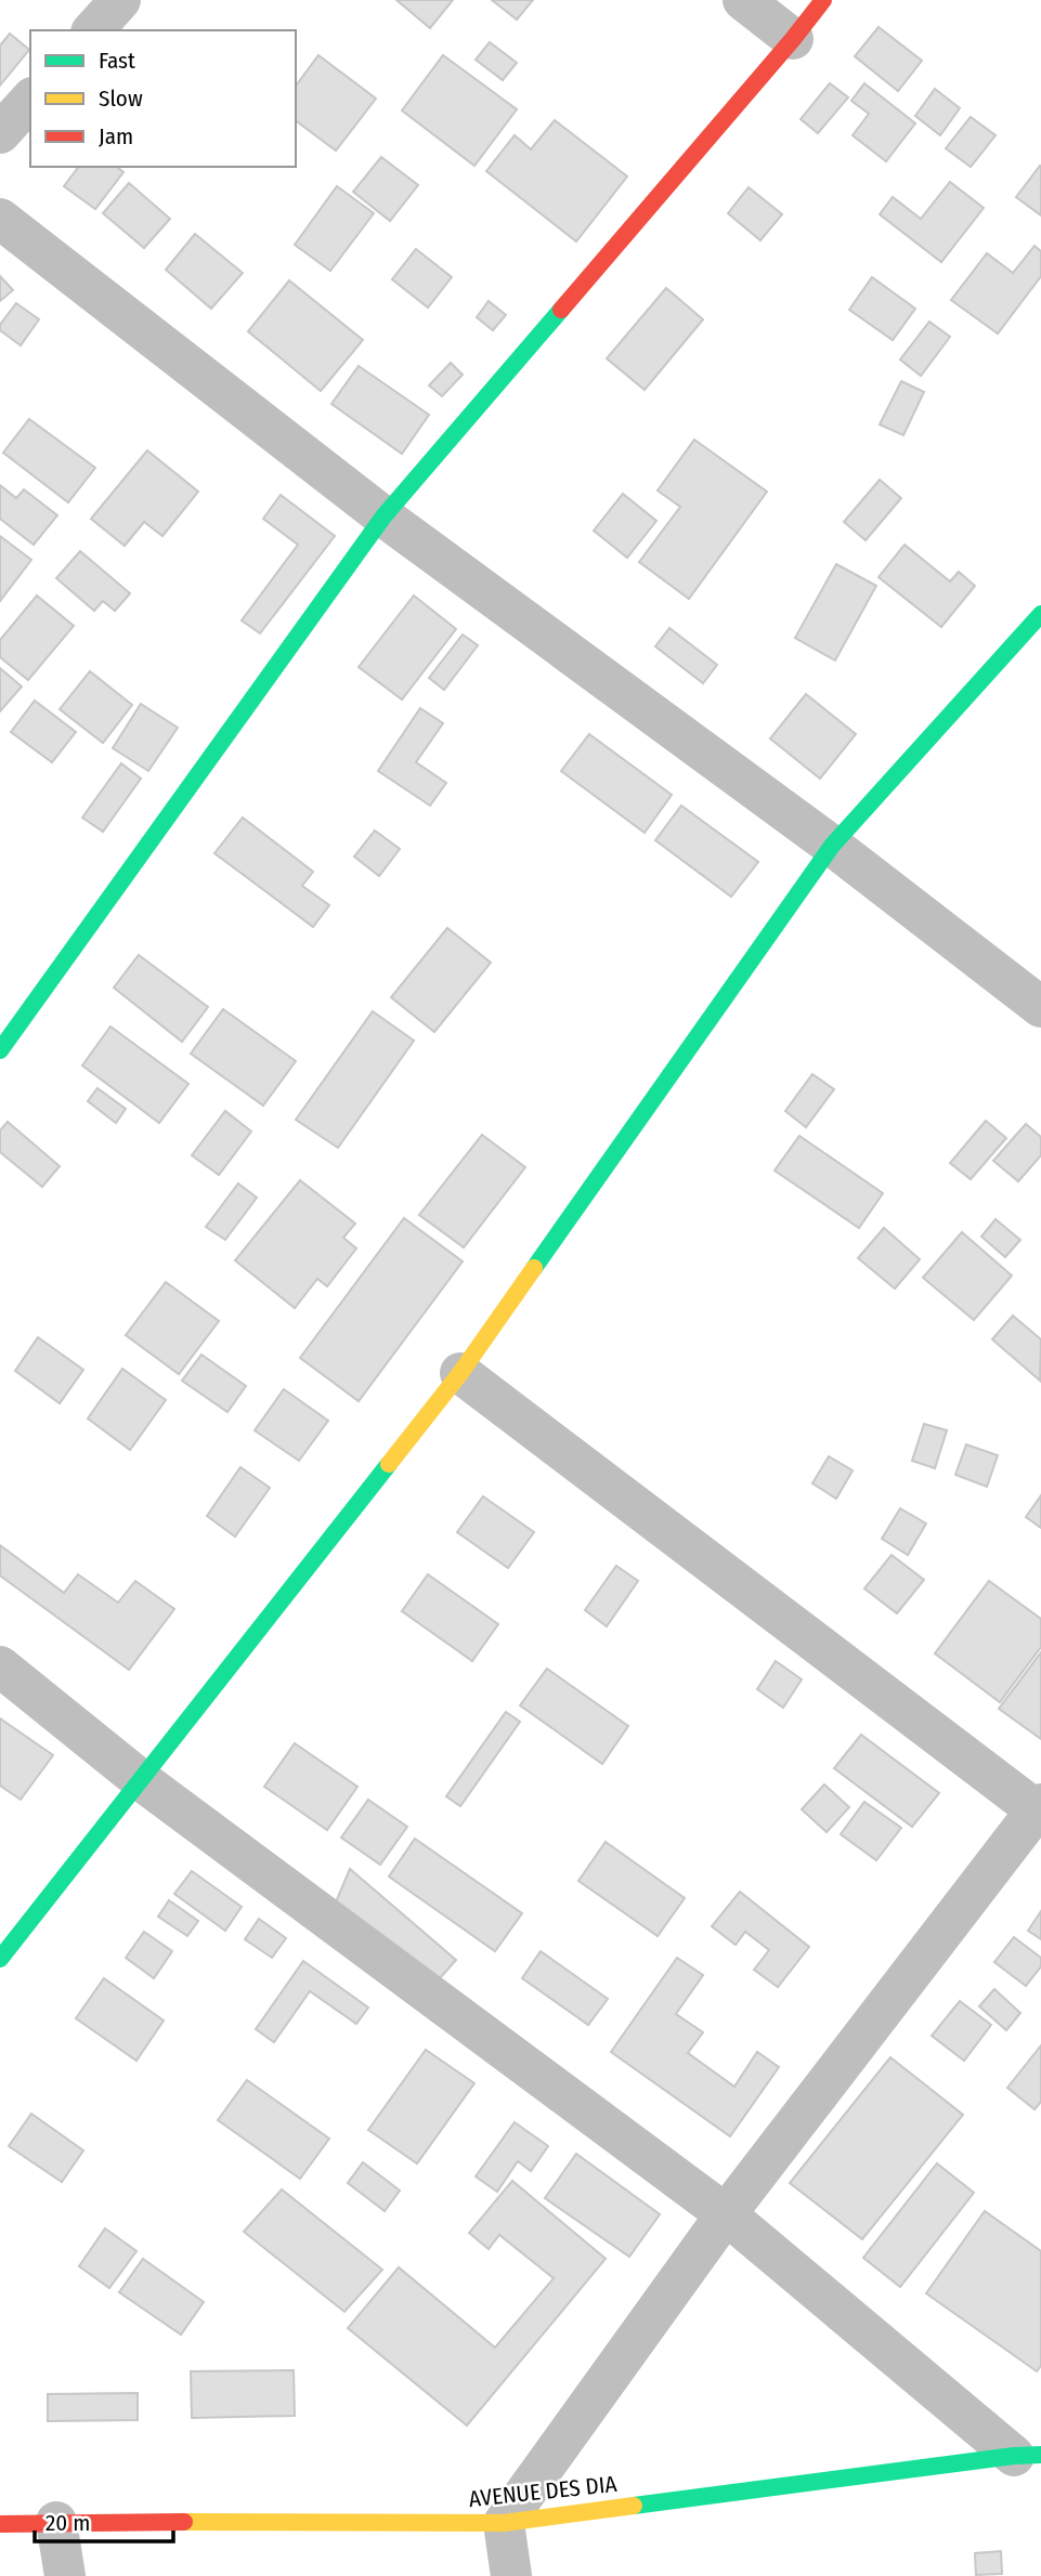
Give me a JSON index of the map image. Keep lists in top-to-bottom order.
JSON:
{
  "streets": {
    "street": ["AVENUE DES DIA"]
  },
  "legend": ["Fast", "Slow", "Jam"],
  "scale_bar": "20 m"
}
